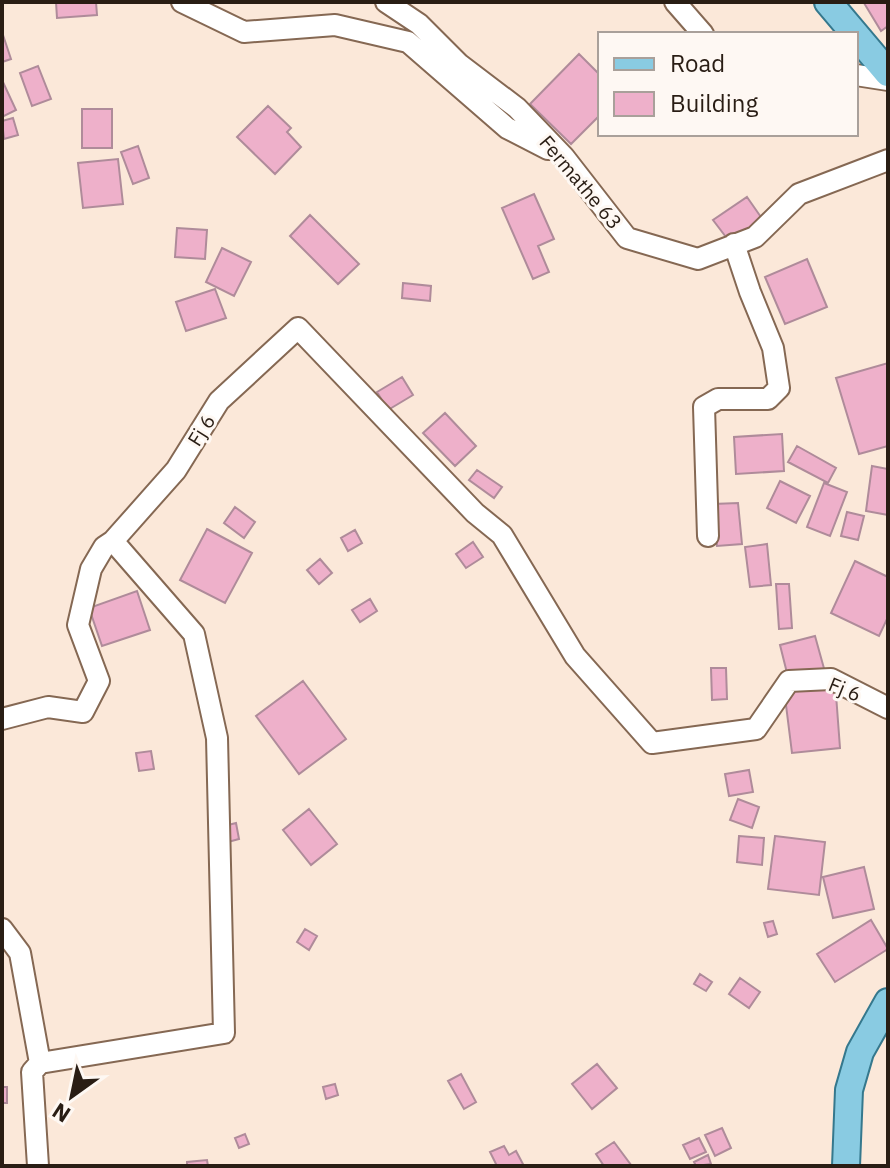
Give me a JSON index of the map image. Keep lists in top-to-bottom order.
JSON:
{
  "streets": {
    "street": ["Fermathe 63", "Fj 6"]
  },
  "legend": ["Road", "Building"],
  "north": "bottom left"
}
